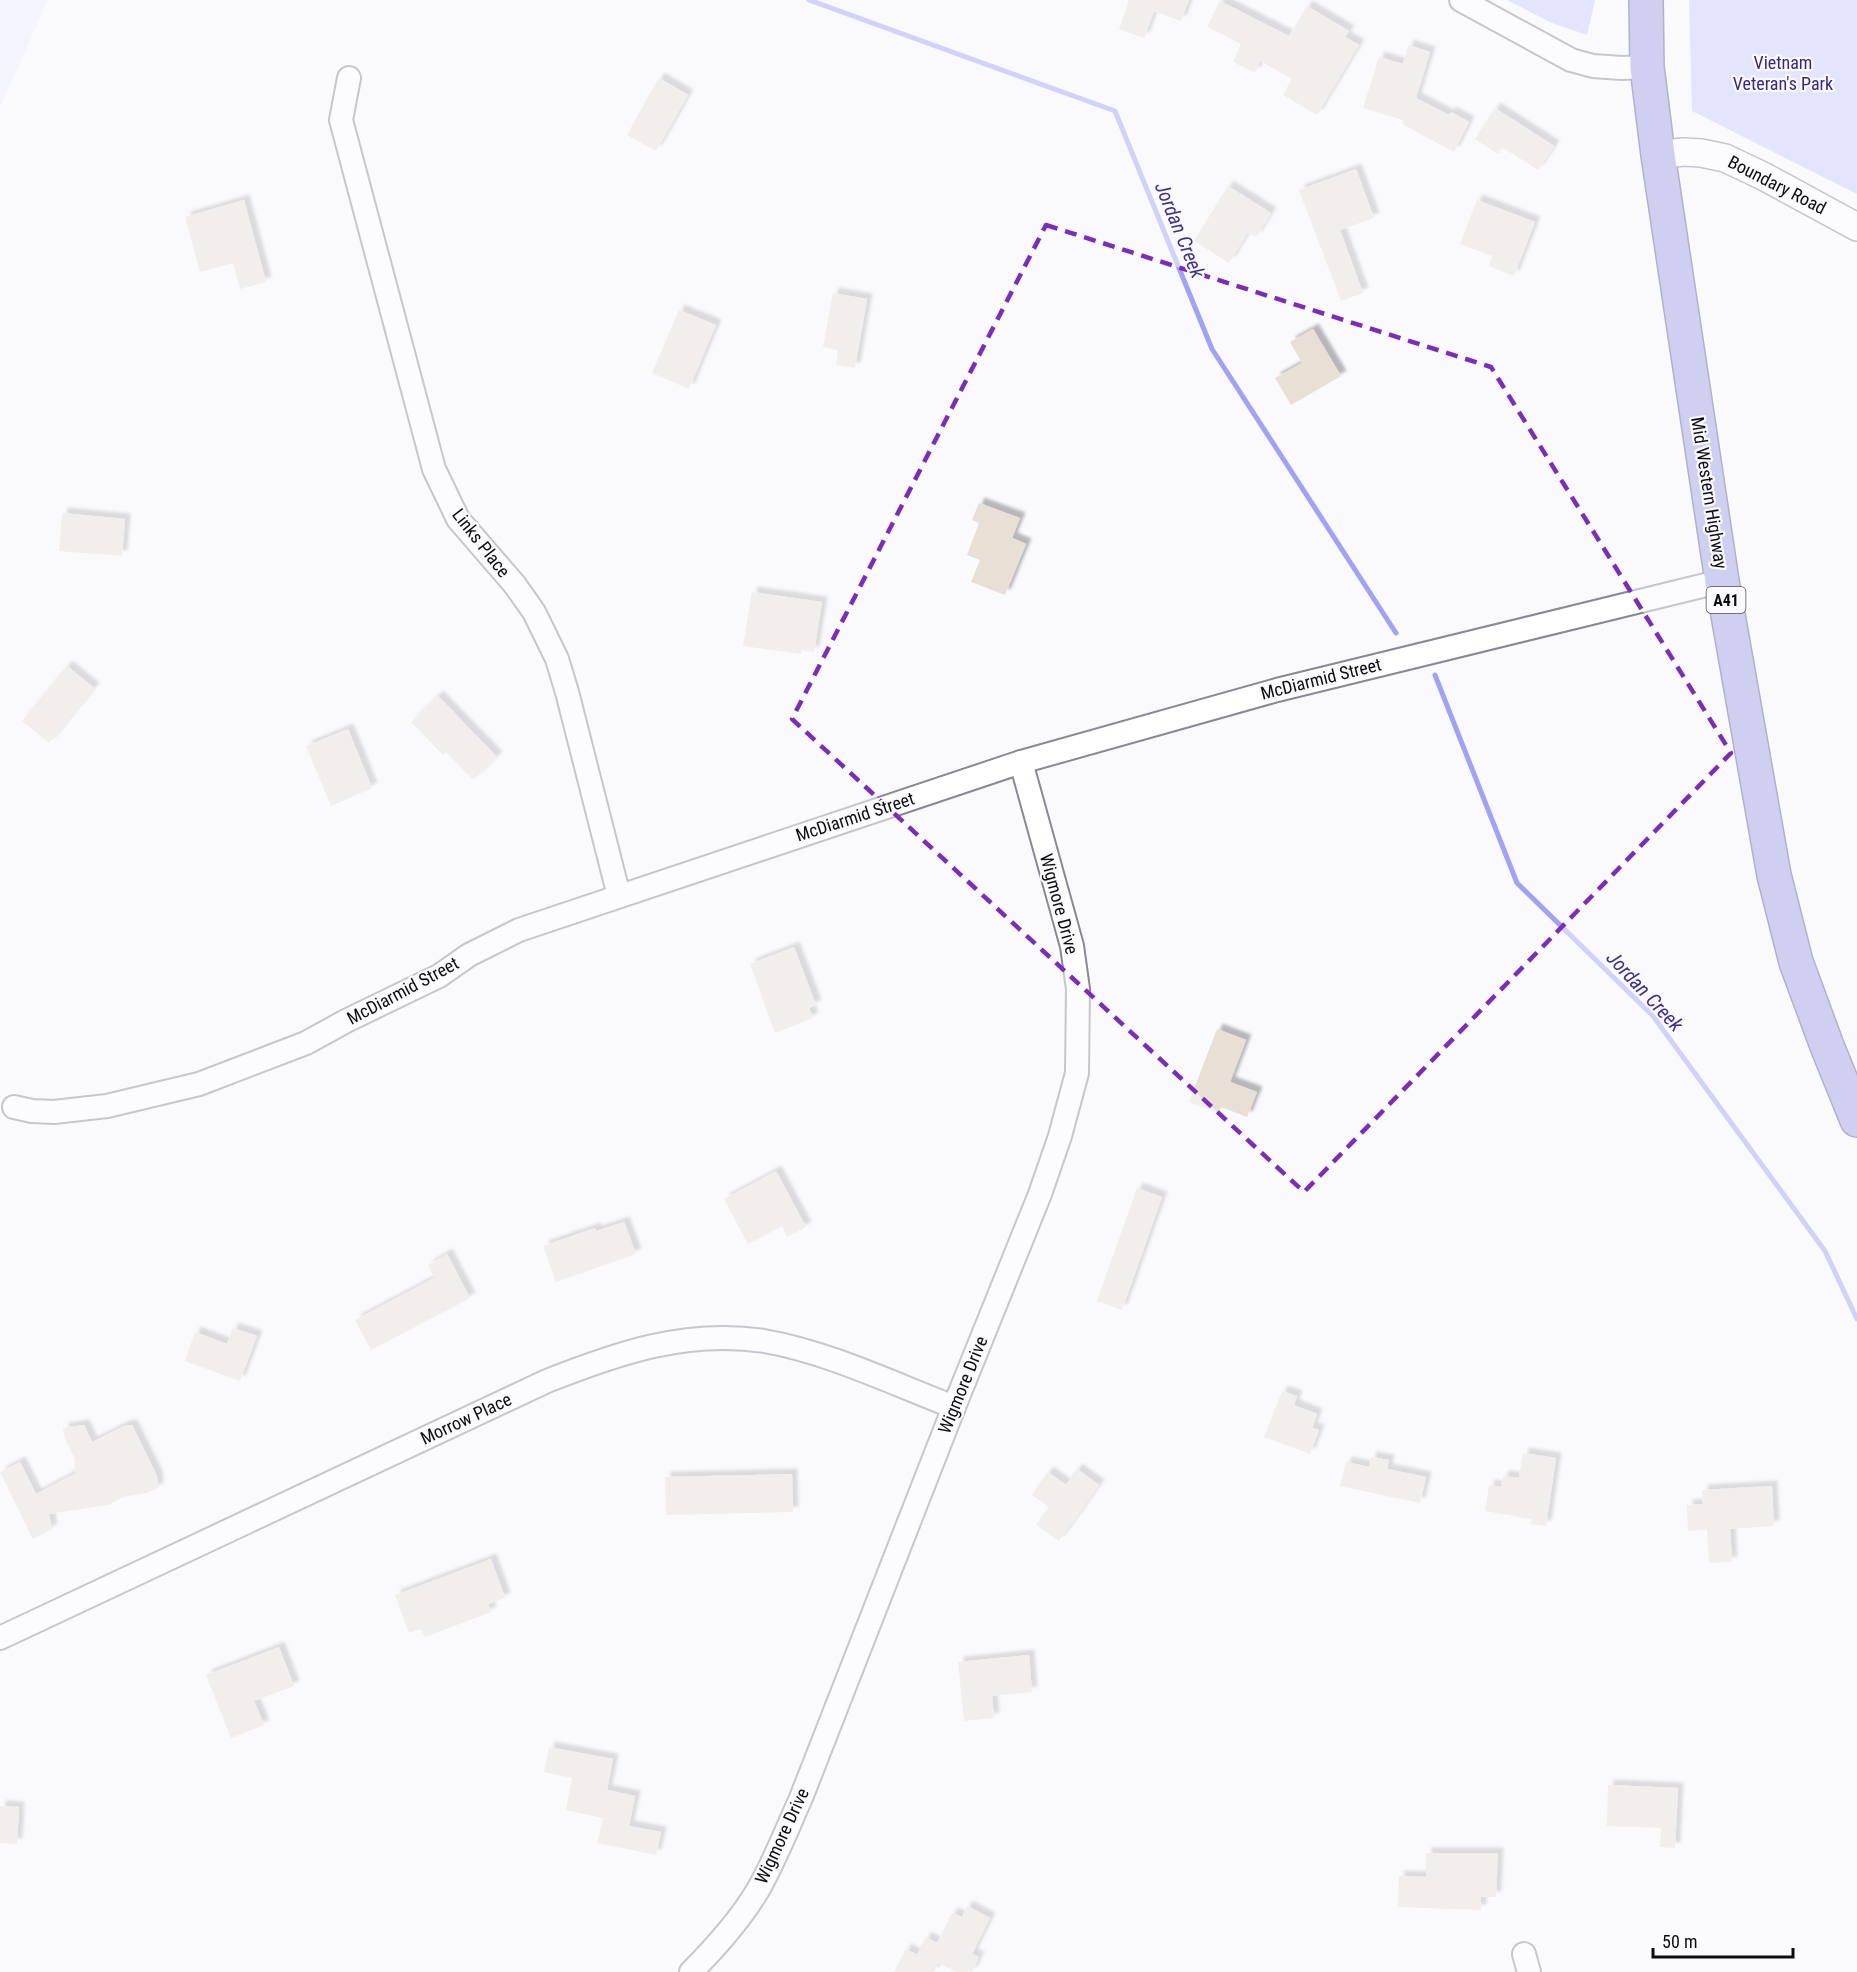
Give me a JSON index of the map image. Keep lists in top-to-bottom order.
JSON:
{
  "streets": {
    "highway": ["Mid Western Highway", "A41"],
    "street": [
      "Boundary Road",
      "Links Place",
      "McDiarmid Street",
      "Wigmore Drive",
      "Morrow Place"
    ]
  },
  "crossings": [
    ["Boundary Road", "Mid Western Highway"],
    ["Mid Western Highway", "A41"],
    ["Mid Western Highway", "McDiarmid Street"],
    ["Links Place", "McDiarmid Street"],
    ["McDiarmid Street", "Wigmore Drive"],
    ["Wigmore Drive", "Morrow Place"]
  ],
  "water": ["Jordan Creek"],
  "parks": ["Vietnam Veteran's Park"],
  "scale_bar": "50 m"
}
